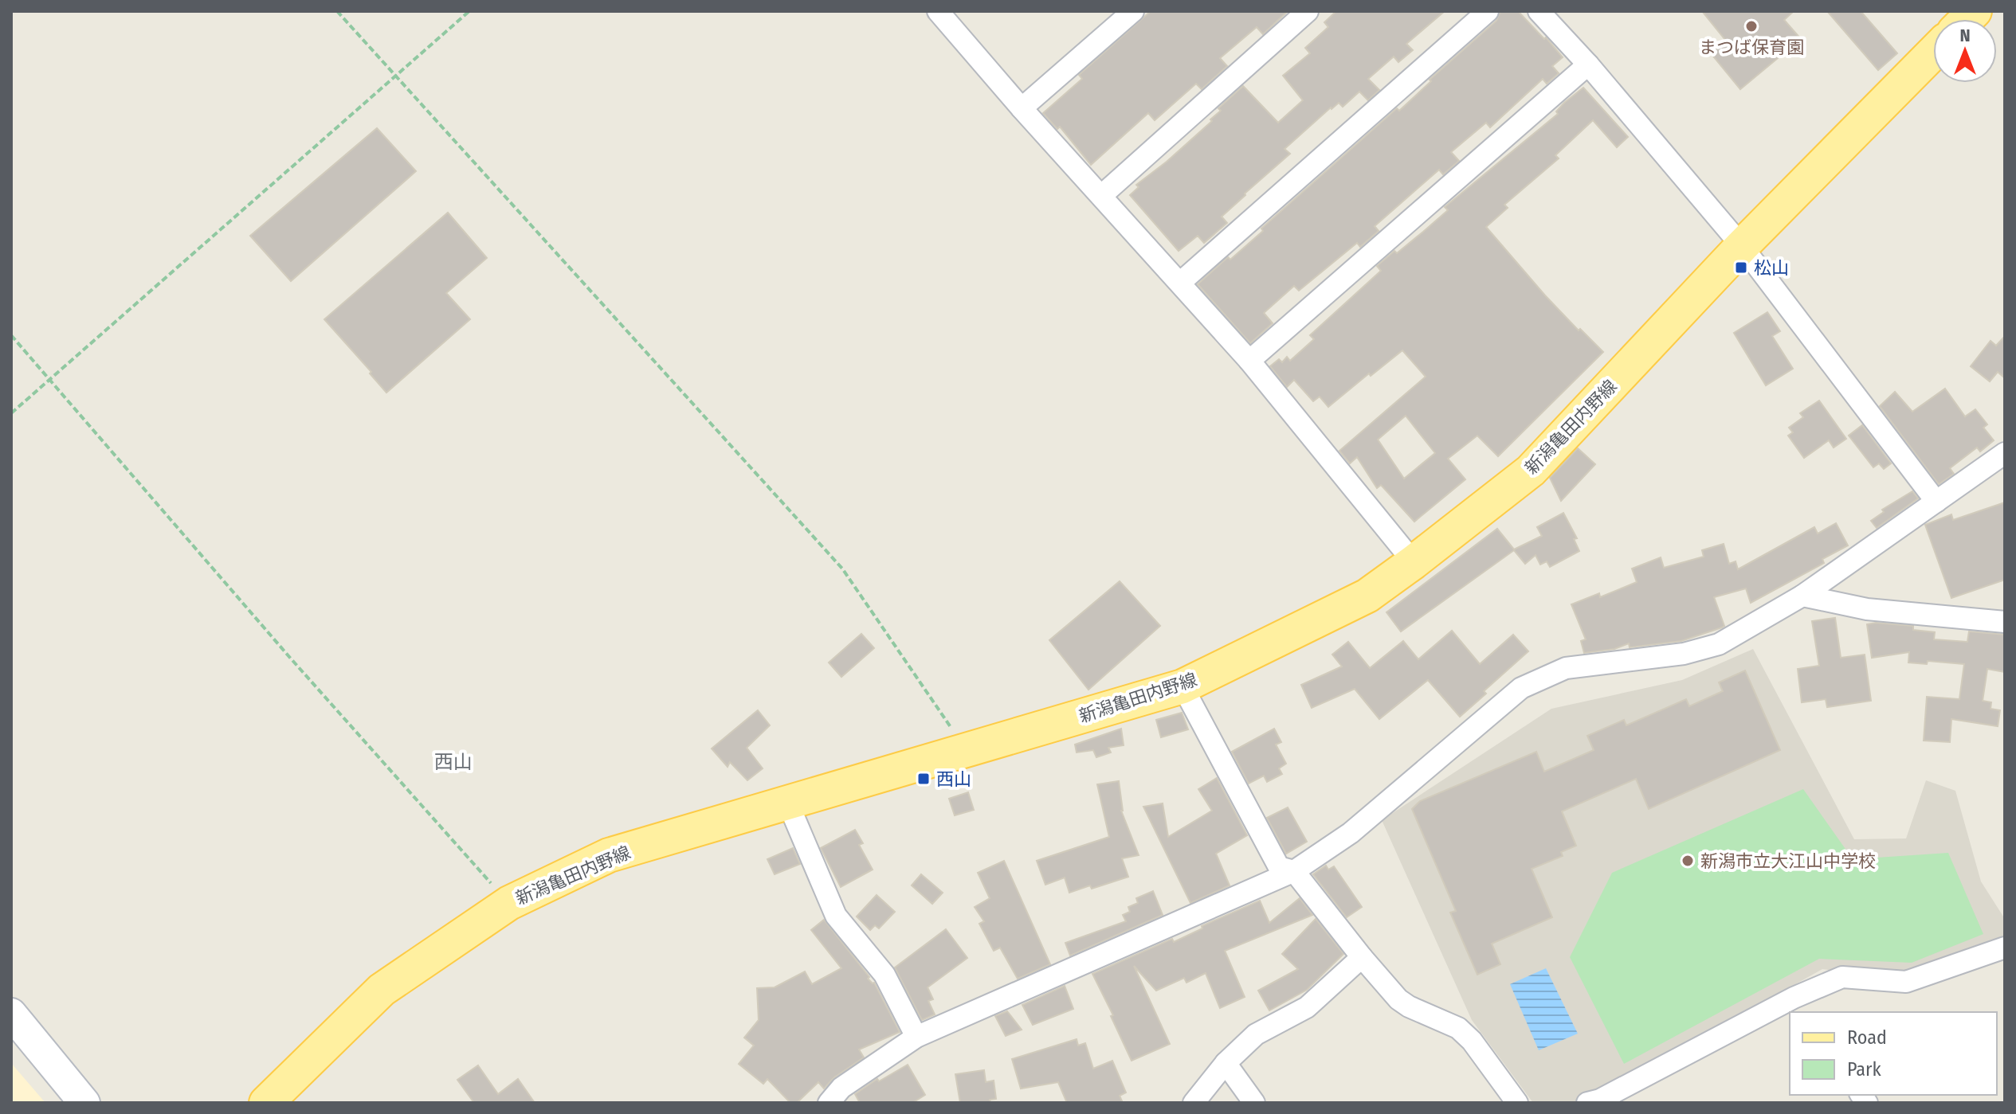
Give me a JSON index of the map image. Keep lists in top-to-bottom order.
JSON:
{
  "streets": {
    "main road": ["新潟亀田内野線"]
  },
  "districts": ["西山"],
  "places": {
    "other": ["まつば保育園", "新潟市立大江山中学校"],
    "transit": ["松山", "西山"]
  },
  "legend": ["Road", "Park"],
  "north": "top"
}
